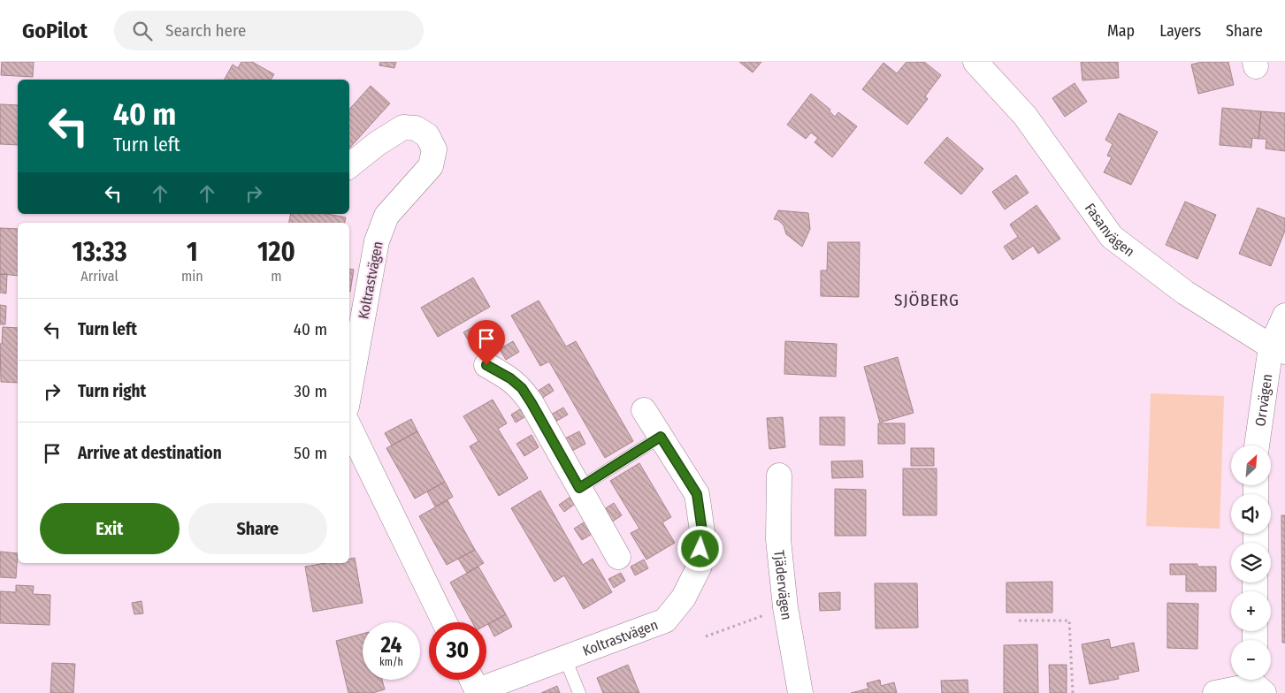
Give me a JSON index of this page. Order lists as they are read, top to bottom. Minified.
{"streets":{"street":["Fasanvägen","Koltrastvägen","Orrvägen","Tjädervägen"]},"crossings":[["Fasanvägen","Orrvägen"]],"districts":["SJÖBERG"],"north":"top right","page":{"header":"GoPilot","search":"Search here","nav":["Map","Layers","Share"],"turn":["40 m","Turn left"],"eta":["13:33","Arrival","1","min","120","m"],"list":[{"name":"Turn left","value":"40 m"},{"name":"Turn right","value":"30 m"},{"name":"Arrive at destination","value":"50 m"}],"map_buttons":["+","−"],"buttons":["Exit","Share"],"speed":"24 km/h","limit":"30"}}
